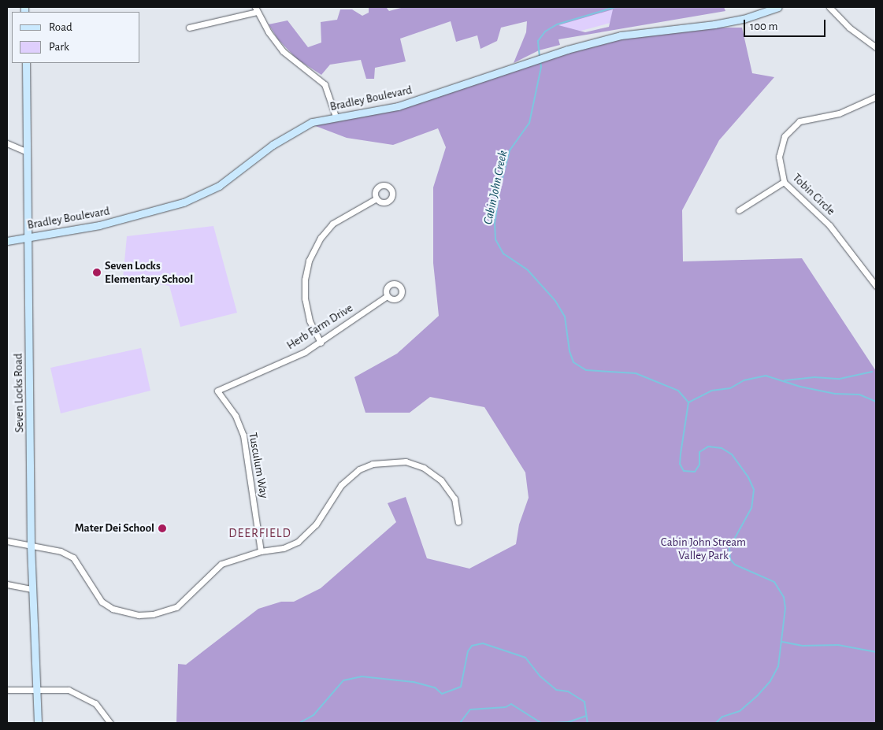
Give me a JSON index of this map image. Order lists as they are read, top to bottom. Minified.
{"streets":{"main road":["Bradley Boulevard","Seven Locks Road"],"street":["Tobin Circle","Herb Farm Drive","Tusculum Way"]},"crossings":[["Bradley Boulevard","Seven Locks Road"],["Herb Farm Drive","Tusculum Way"]],"districts":["DEERFIELD"],"water":["Cabin John Creek"],"parks":["Cabin John Stream Valley Park"],"places":["Seven Locks Elementary School","Mater Dei School"],"legend":["Road","Park"],"scale_bar":"100 m"}
